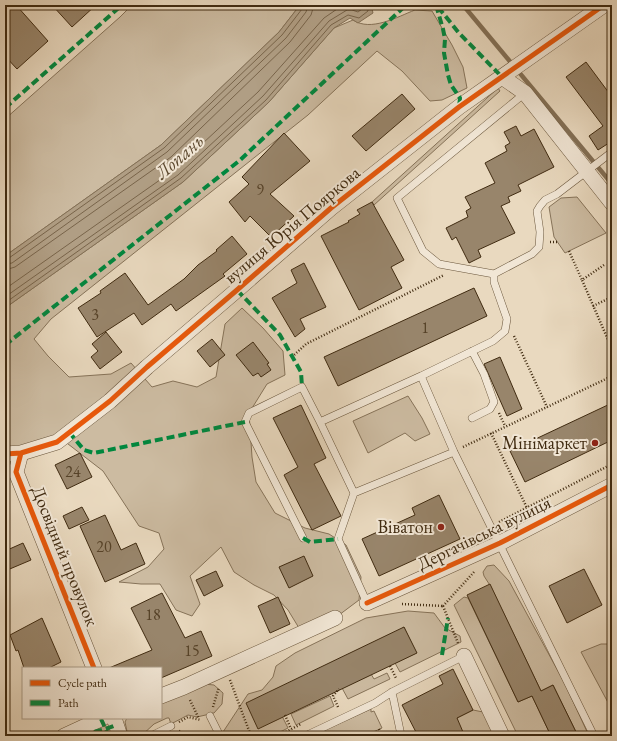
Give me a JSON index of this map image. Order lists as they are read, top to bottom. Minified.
{"streets":{"street":["вулиця Юрія Пояркова","Дергачівська вулиця","Досвідний провулок"]},"crossings":[["вулиця Юрія Пояркова","Досвідний провулок"]],"water":["Лопань"],"places":["Мінімаркет","Віватон"],"house_numbers":["9","3","1","24","20","18","15"],"legend":["Cycle path","Path"]}
